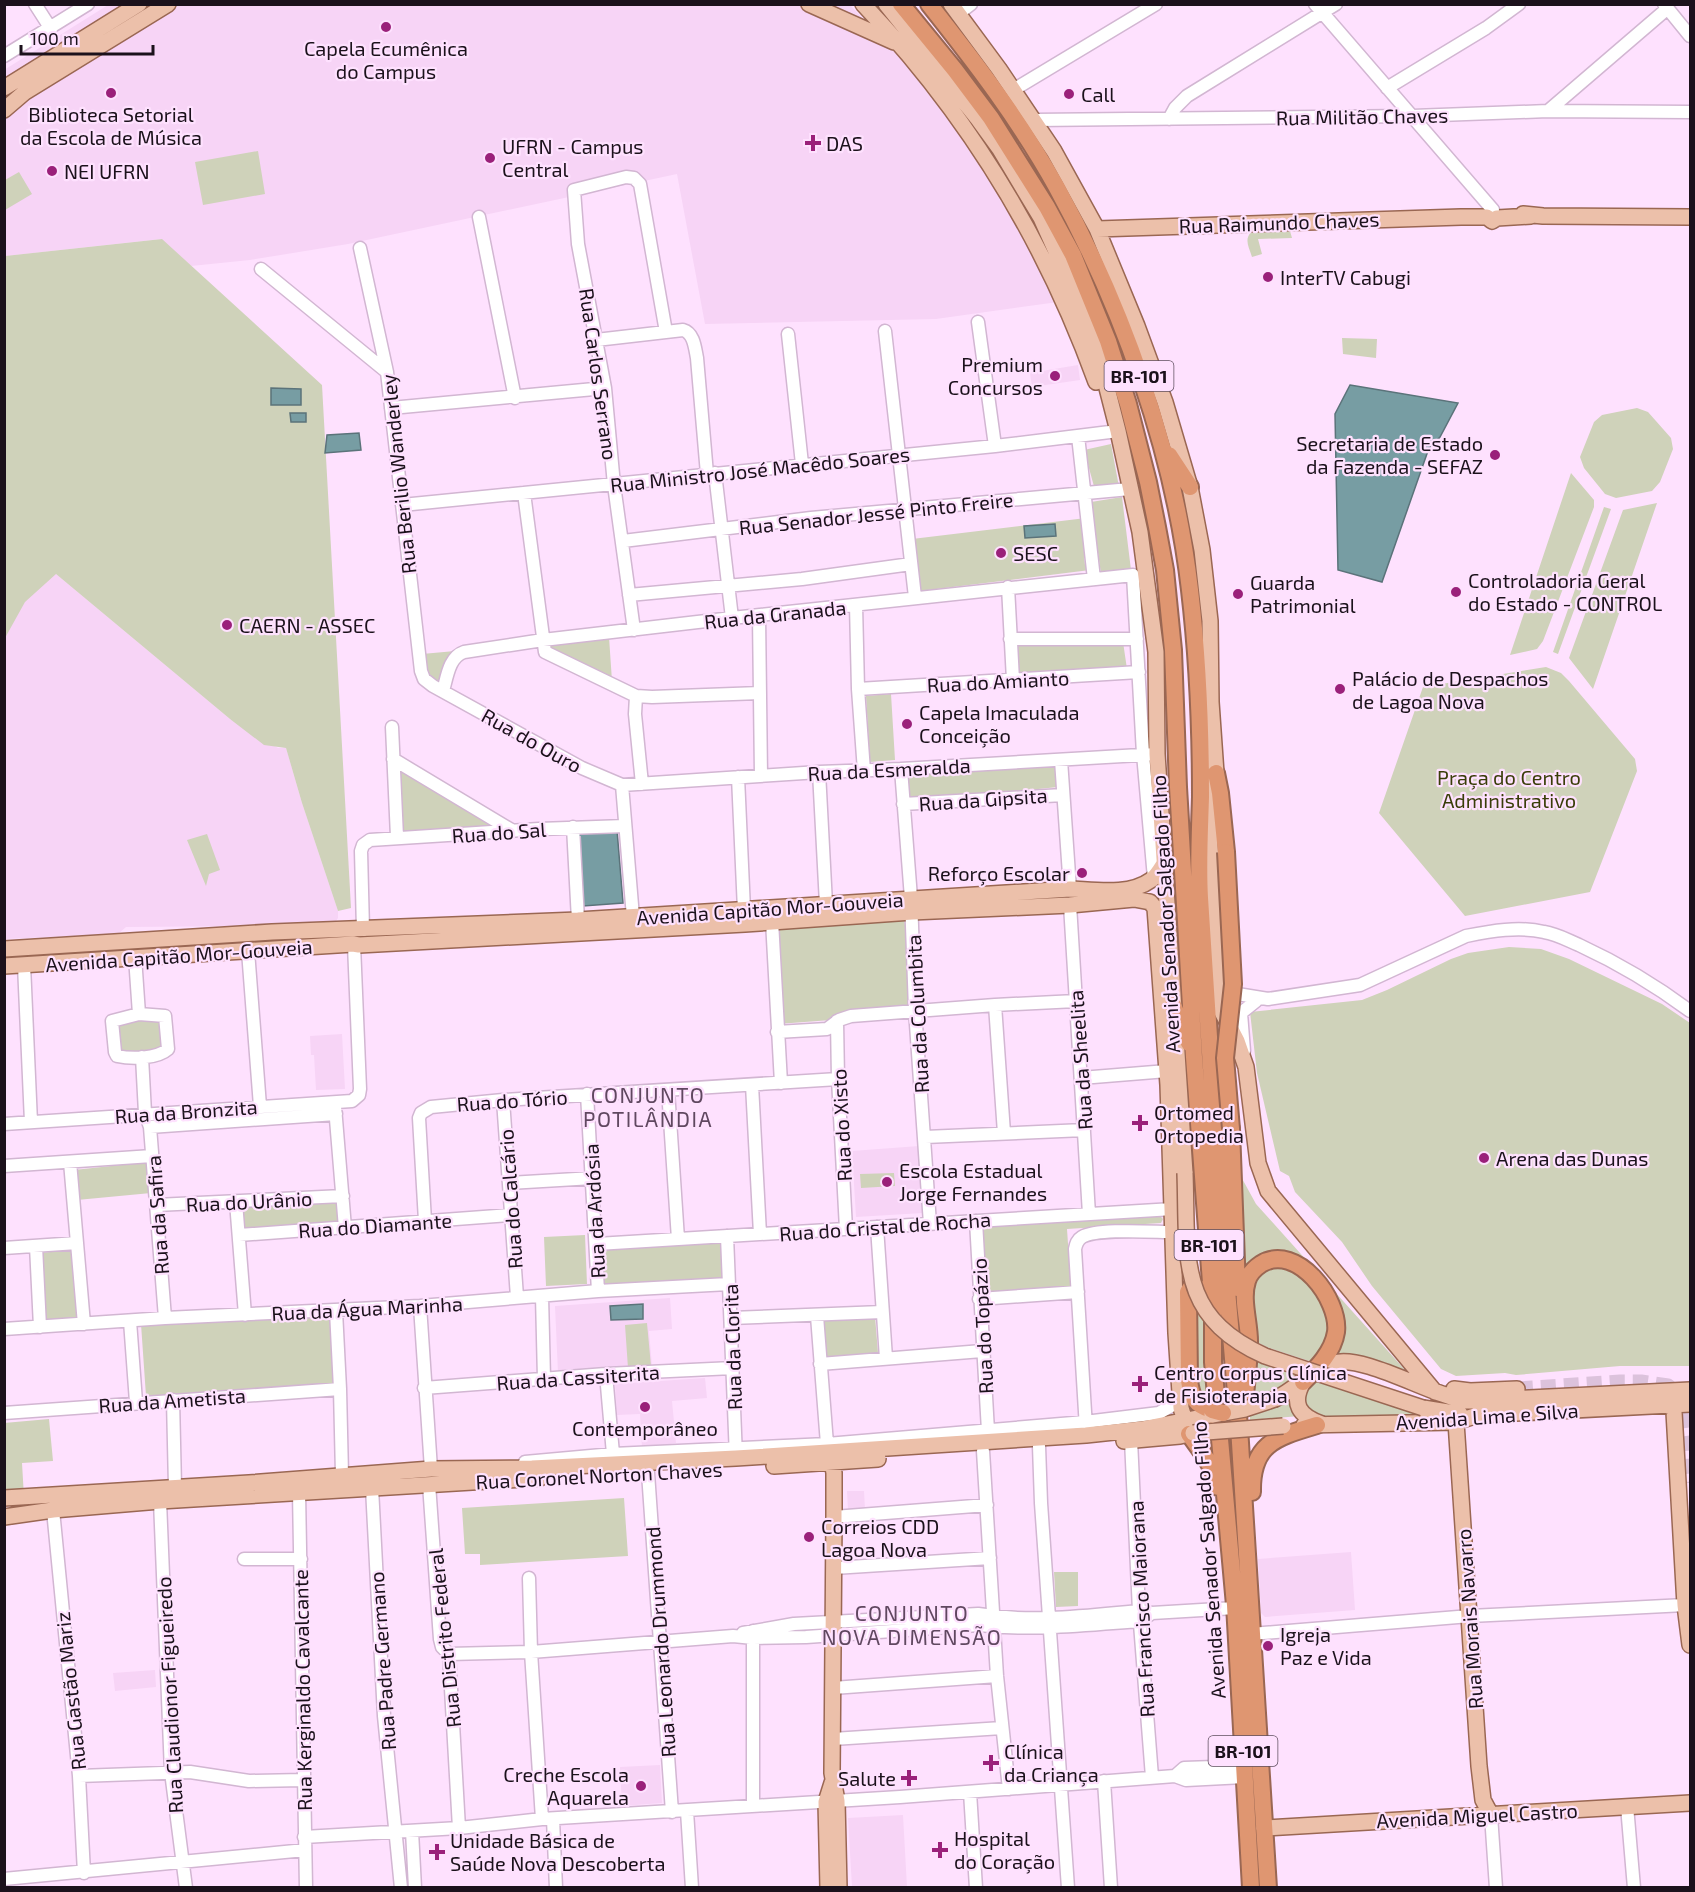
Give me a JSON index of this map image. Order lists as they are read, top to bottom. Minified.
{"streets":{"highway":["BR-101","Avenida Senador Salgado Filho"],"main road":["Rua Raimundo Chaves","Avenida Capitão Mor-Gouveia","Avenida Lima e Silva","Rua Coronel Norton Chaves","Rua Morais Navarro","Avenida Miguel Castro"],"street":["Rua Militão Chaves","Rua Carlos Serrano","Rua Ministro José Macêdo Soares","Rua Berilio Wanderley","Rua Senador Jessé Pinto Freire","Rua da Granada","Rua do Amianto","Rua do Ouro","Rua da Esmeralda","Rua da Gipsita","Rua do Sal","Rua da Columbita","Rua da Sheelita","Rua do Tório","Rua da Bronzita","Rua do Xisto","Rua do Calcário","Rua do Urânio","Rua da Ardósia","Rua da Safira","Rua do Diamante","Rua do Cristal de Rocha","Rua da Água Marinha","Rua do Topázio","Rua da Clorita","Rua da Cassiterita","Rua da Ametista","Rua Francisco Maiorana","Rua Distrito Federal","Rua Leonardo Drummond","Rua Padre Germano","Rua Kerginaldo Cavalcante","Rua Gastão Mariz","Rua Claudionor Figueiredo"]},"crossings":[["Rua Carlos Serrano","Rua Ministro José Macêdo Soares"],["Rua Carlos Serrano","Rua Senador Jessé Pinto Freire"],["Rua Carlos Serrano","Rua da Granada"],["Rua Ministro José Macêdo Soares","Rua Berilio Wanderley"],["Rua Ministro José Macêdo Soares","Avenida Senador Salgado Filho"],["Rua Berilio Wanderley","Rua da Granada"],["Rua Berilio Wanderley","Rua do Ouro"],["Rua Senador Jessé Pinto Freire","Avenida Senador Salgado Filho"],["Rua da Granada","Rua do Ouro"],["Rua da Granada","Avenida Senador Salgado Filho"],["Rua do Amianto","Avenida Senador Salgado Filho"],["Rua do Ouro","Rua da Esmeralda"],["Rua da Esmeralda","Avenida Senador Salgado Filho"],["Rua da Esmeralda","Rua da Columbita"],["Rua da Gipsita","Rua da Columbita"],["Rua do Sal","Avenida Capitão Mor-Gouveia"],["Rua do Sal","Rua da Bronzita"],["Avenida Capitão Mor-Gouveia","Avenida Senador Salgado Filho"],["Avenida Capitão Mor-Gouveia","Rua da Columbita"],["Avenida Capitão Mor-Gouveia","Rua da Bronzita"],["Avenida Senador Salgado Filho","Rua da Sheelita"],["Avenida Senador Salgado Filho","Rua do Cristal de Rocha"],["Avenida Senador Salgado Filho","Avenida Lima e Silva"],["Avenida Senador Salgado Filho","Rua Coronel Norton Chaves"],["Avenida Senador Salgado Filho","Avenida Miguel Castro"],["Rua da Columbita","Rua do Cristal de Rocha"],["Rua da Sheelita","Rua do Cristal de Rocha"],["Rua do Tório","Rua do Xisto"],["Rua do Tório","Rua do Calcário"],["Rua do Tório","Rua da Ardósia"],["Rua do Tório","Rua do Diamante"],["Rua da Bronzita","Rua da Safira"],["Rua do Xisto","Rua do Cristal de Rocha"],["Rua do Calcário","Rua do Diamante"],["Rua do Calcário","Rua da Água Marinha"],["Rua do Urânio","Rua da Safira"],["Rua da Ardósia","Rua do Cristal de Rocha"],["Rua da Ardósia","Rua da Água Marinha"],["Rua da Safira","Rua da Água Marinha"],["Rua do Cristal de Rocha","Rua do Topázio"],["Rua do Cristal de Rocha","Rua da Clorita"],["Rua da Água Marinha","Rua da Clorita"],["Rua da Água Marinha","Rua Distrito Federal"],["Rua do Topázio","Rua Coronel Norton Chaves"],["Rua da Clorita","Rua da Cassiterita"],["Rua da Clorita","Rua Coronel Norton Chaves"],["Rua da Cassiterita","Rua Distrito Federal"],["Avenida Lima e Silva","Rua Coronel Norton Chaves"],["Avenida Lima e Silva","Rua Morais Navarro"],["Rua Coronel Norton Chaves","Rua Francisco Maiorana"],["Rua Coronel Norton Chaves","Rua Distrito Federal"],["Rua Coronel Norton Chaves","Rua Leonardo Drummond"],["Rua Coronel Norton Chaves","Rua Padre Germano"],["Rua Coronel Norton Chaves","Rua Kerginaldo Cavalcante"],["Rua Coronel Norton Chaves","Rua Gastão Mariz"],["Rua Coronel Norton Chaves","Rua Claudionor Figueiredo"],["Rua Morais Navarro","Avenida Miguel Castro"]],"districts":["CONJUNTO POTILÂNDIA","CONJUNTO NOVA DIMENSÃO"],"parks":["Praça do Centro Administrativo"],"places":{"other":["Capela Ecumênica do Campus","Biblioteca Setorial da Escola de Música","Call","UFRN - Campus Central","NEI UFRN","InterTV Cabugi","Premium Concursos","Secretaria de Estado da Fazenda - SEFAZ","SESC","Controladoria Geral do Estado - CONTROL","Guarda Patrimonial","CAERN - ASSEC","Palácio de Despachos de Lagoa Nova","Capela Imaculada Conceição","Reforço Escolar","Arena das Dunas","Escola Estadual Jorge Fernandes","Contemporâneo","Correios CDD Lagoa Nova","Igreja Paz e Vida","Creche Escola Aquarela"],"health":["DAS","Ortomed Ortopedia","Centro Corpus Clínica de Fisioterapia","Clínica da Criança","Salute","Hospital do Coração","Unidade Básica de Saúde Nova Descoberta"]},"scale_bar":"100 m"}
